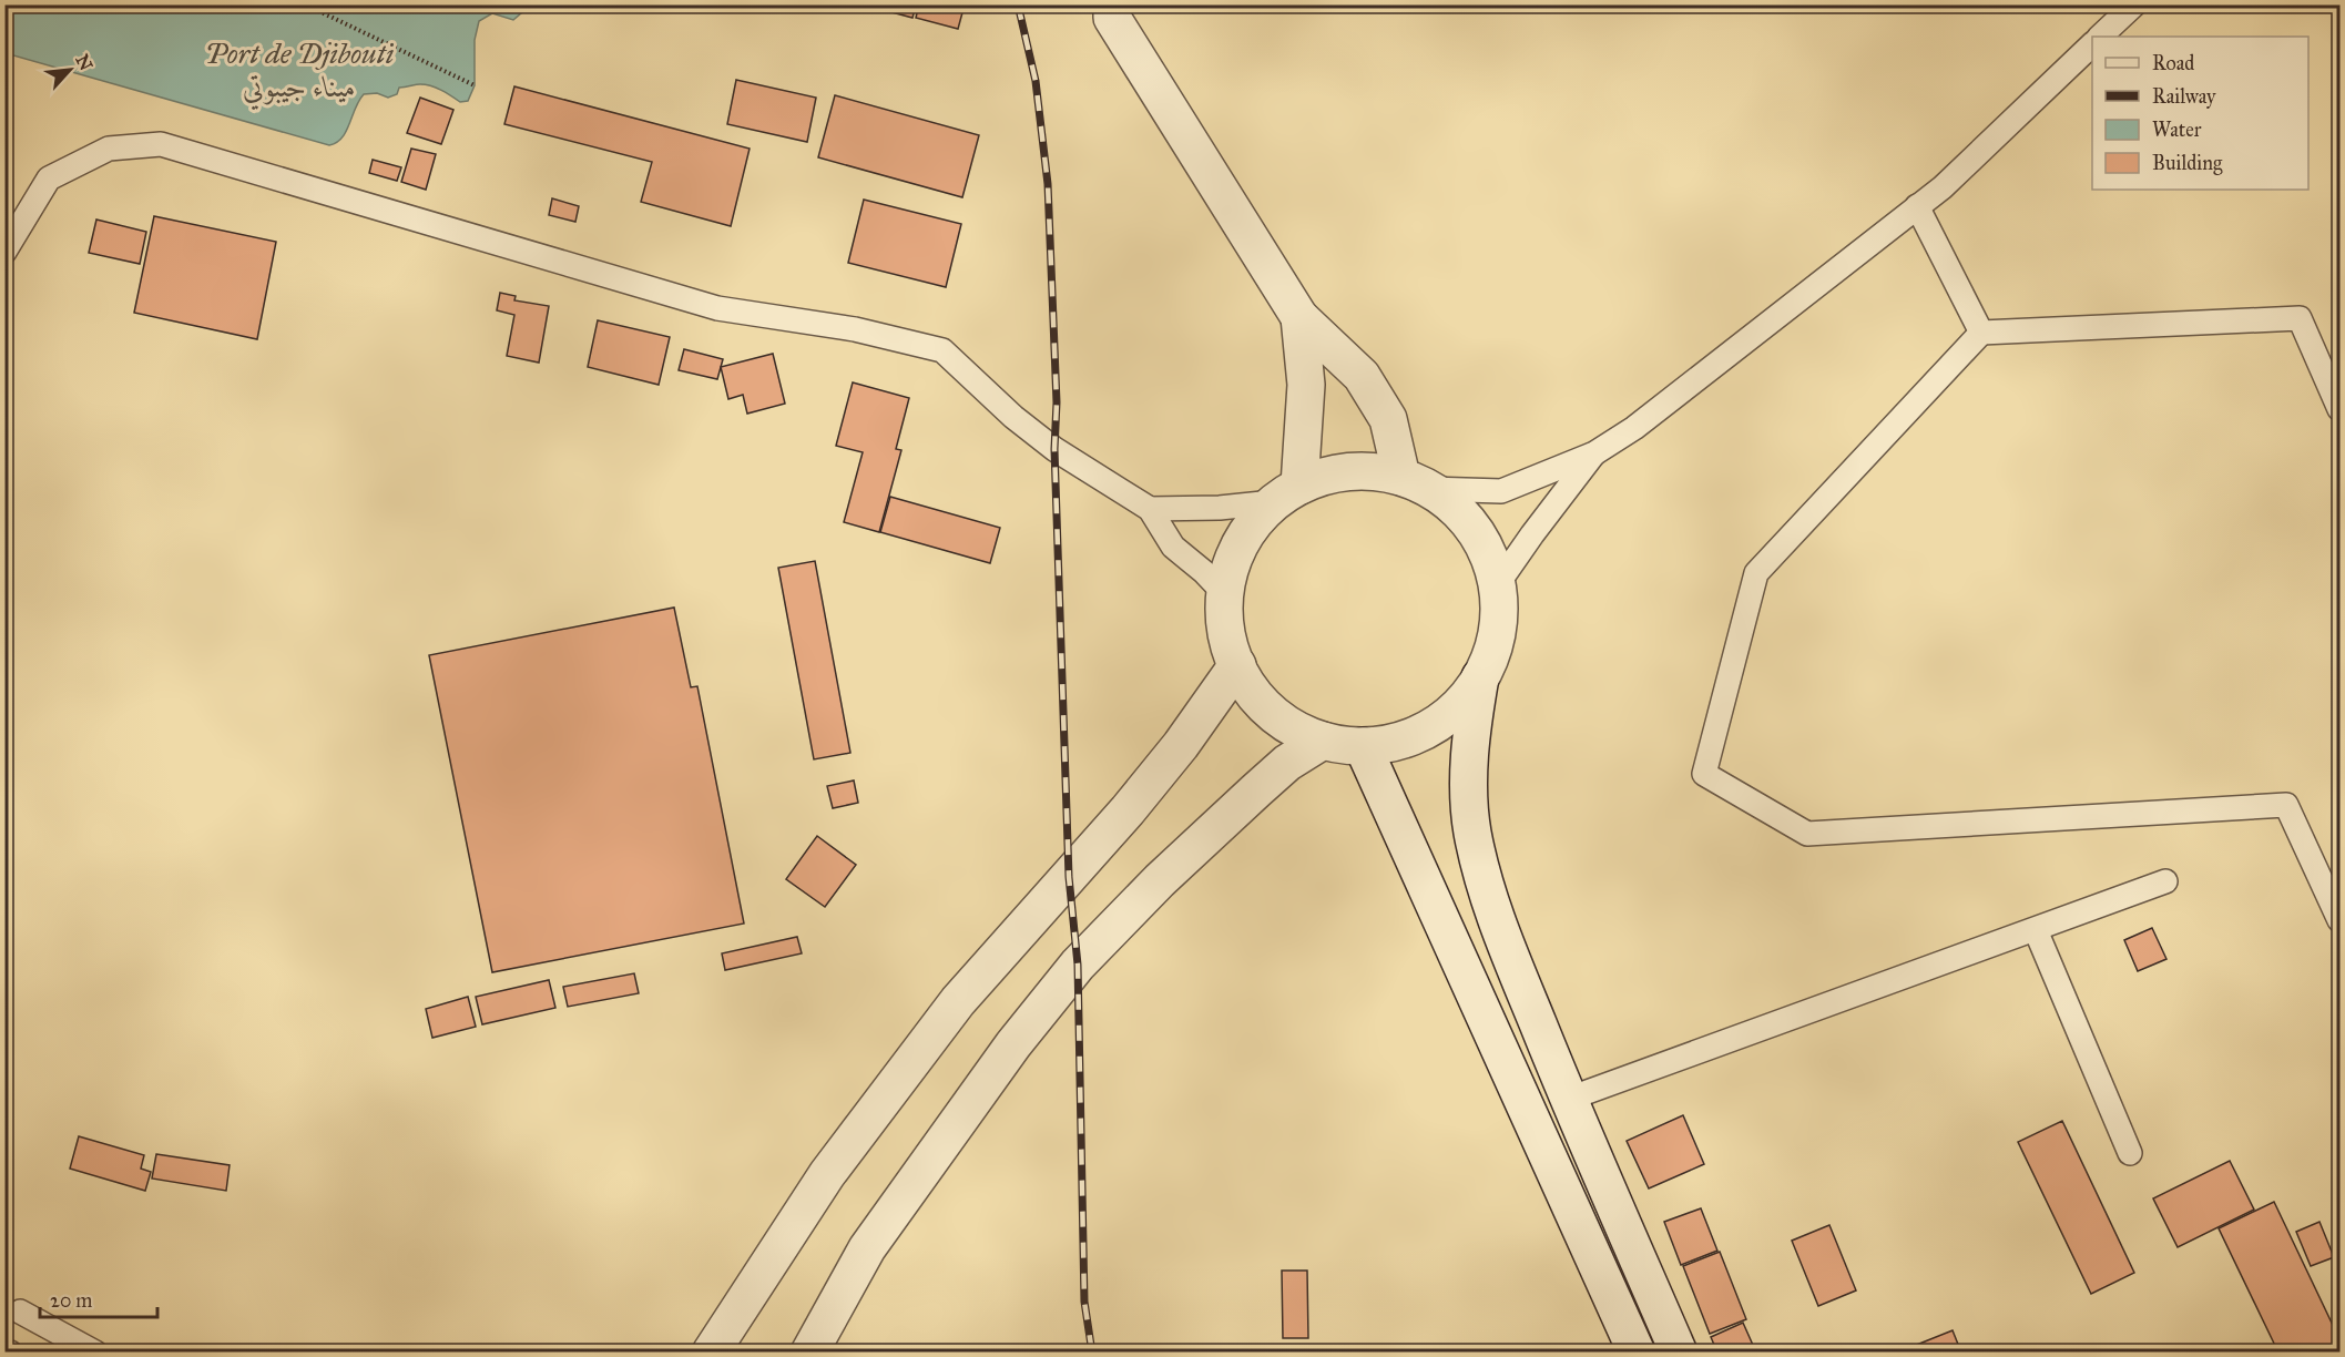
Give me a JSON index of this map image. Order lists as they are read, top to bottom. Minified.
{"water":["Port de Djibouti ميناء جيبوتي"],"legend":["Road","Railway","Water","Building"],"scale_bar":"20 m","north":"top right"}
